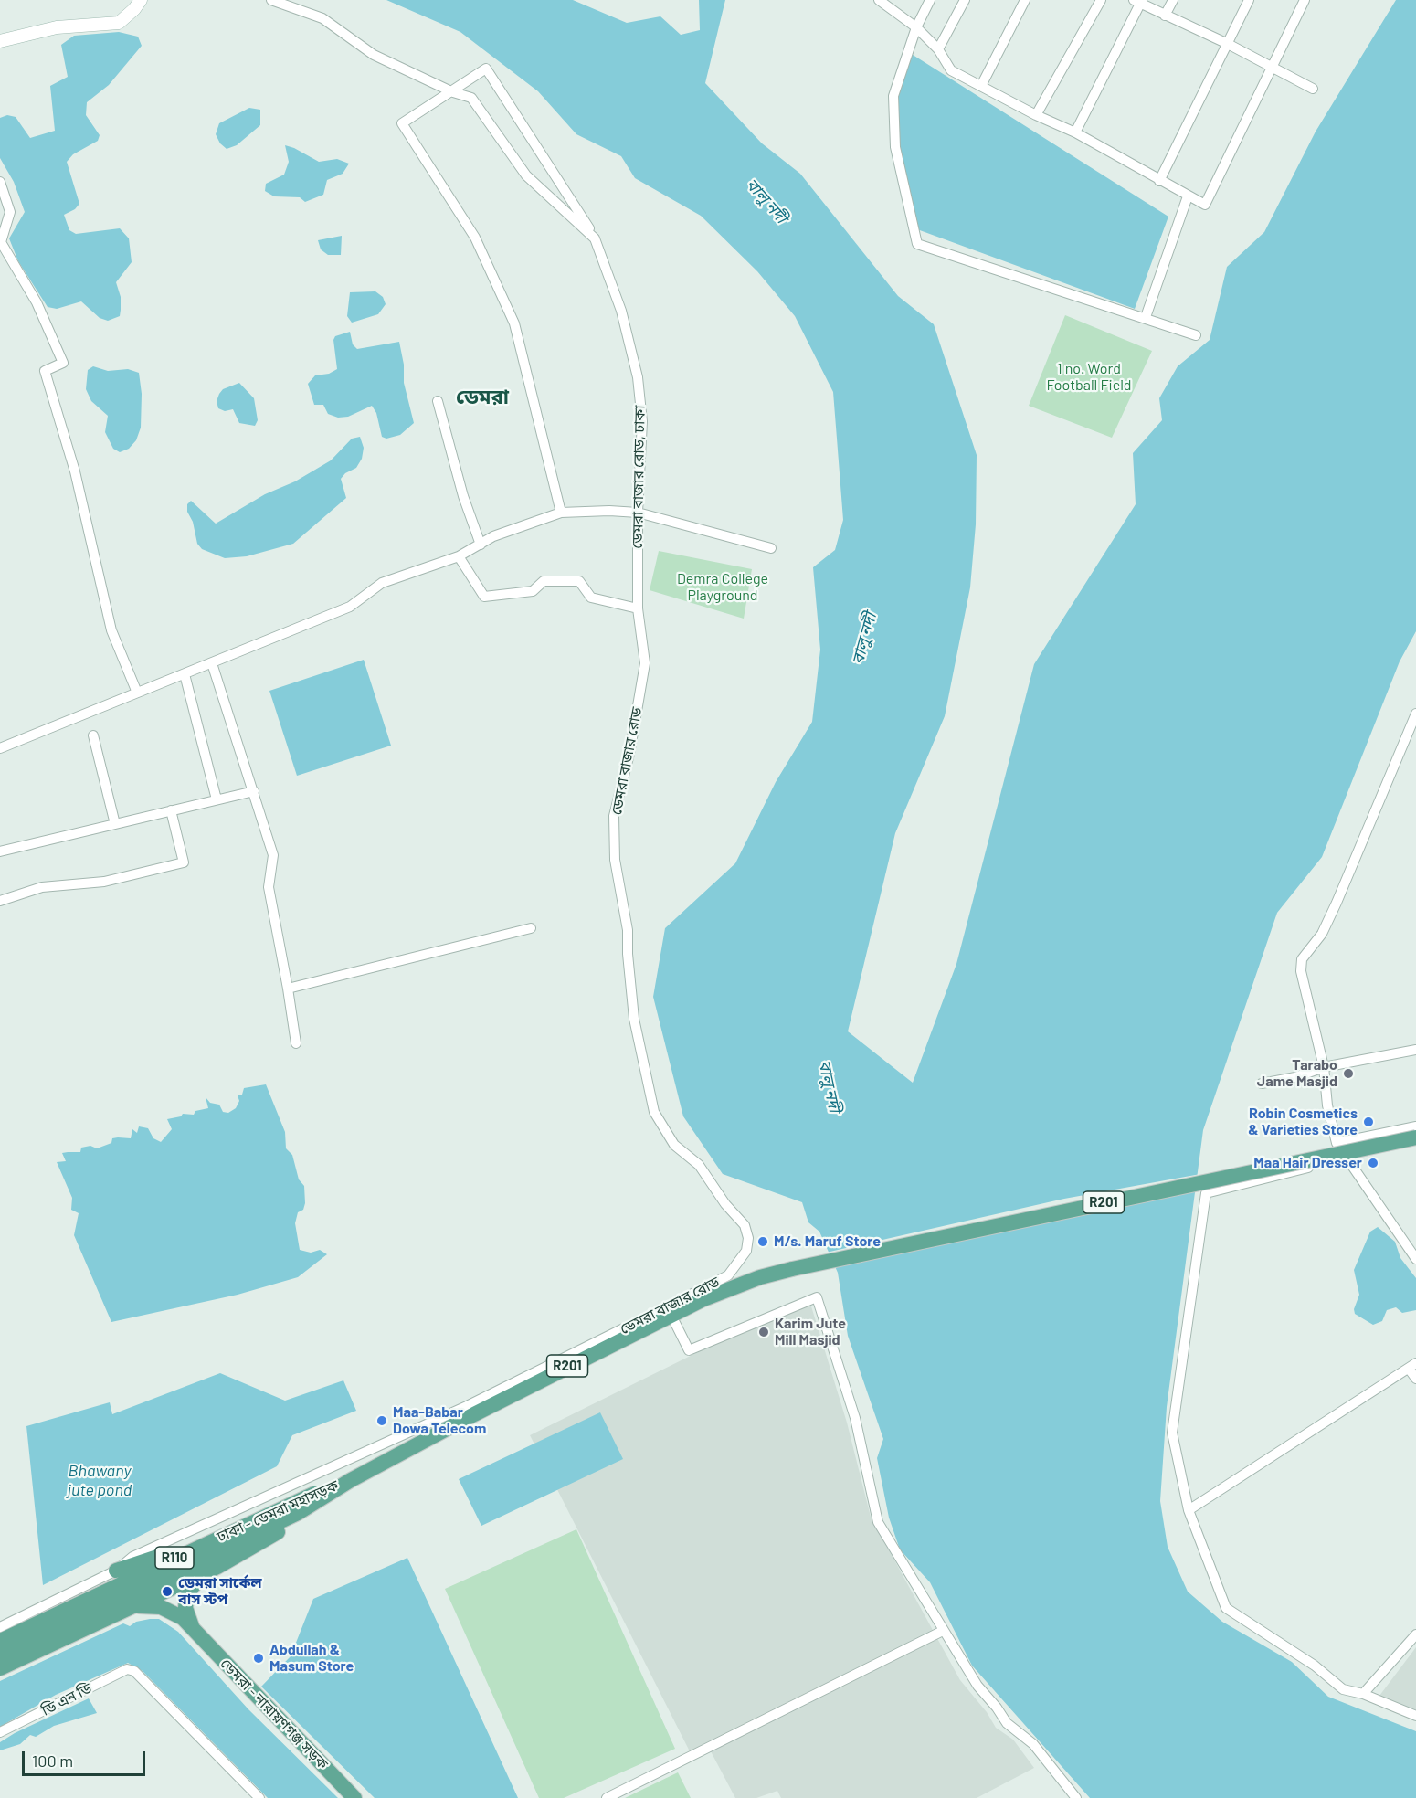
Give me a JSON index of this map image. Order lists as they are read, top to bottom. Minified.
{"streets":{"main road":["R201","ঢাকা - ডেমরা মহাসড়ক","R110","ডেমরা - নারায়ণগঞ্জ সড়ক"],"street":["ডেমরা বাজার রোড, ঢাকা","ডেমরা বাজার রোড","ডি এন ডি"]},"crossings":[["ডেমরা বাজার রোড, ঢাকা","ডেমরা বাজার রোড"],["R201","ঢাকা - ডেমরা মহাসড়ক"]],"districts":["ডেমরা"],"water":["বালু নদী","Bhawany jute pond"],"parks":["1 no. Word Football Field","Demra College Playground"],"places":["Tarabo Jame Masjid","Robin Cosmetics & Varieties Store","Maa Hair Dresser","M/s. Maruf Store","Karim Jute Mill Masjid","Maa-Babar Dowa Telecom","ডেমরা সার্কেল বাস স্টপ","Abdullah & Masum Store"],"scale_bar":"100 m"}
